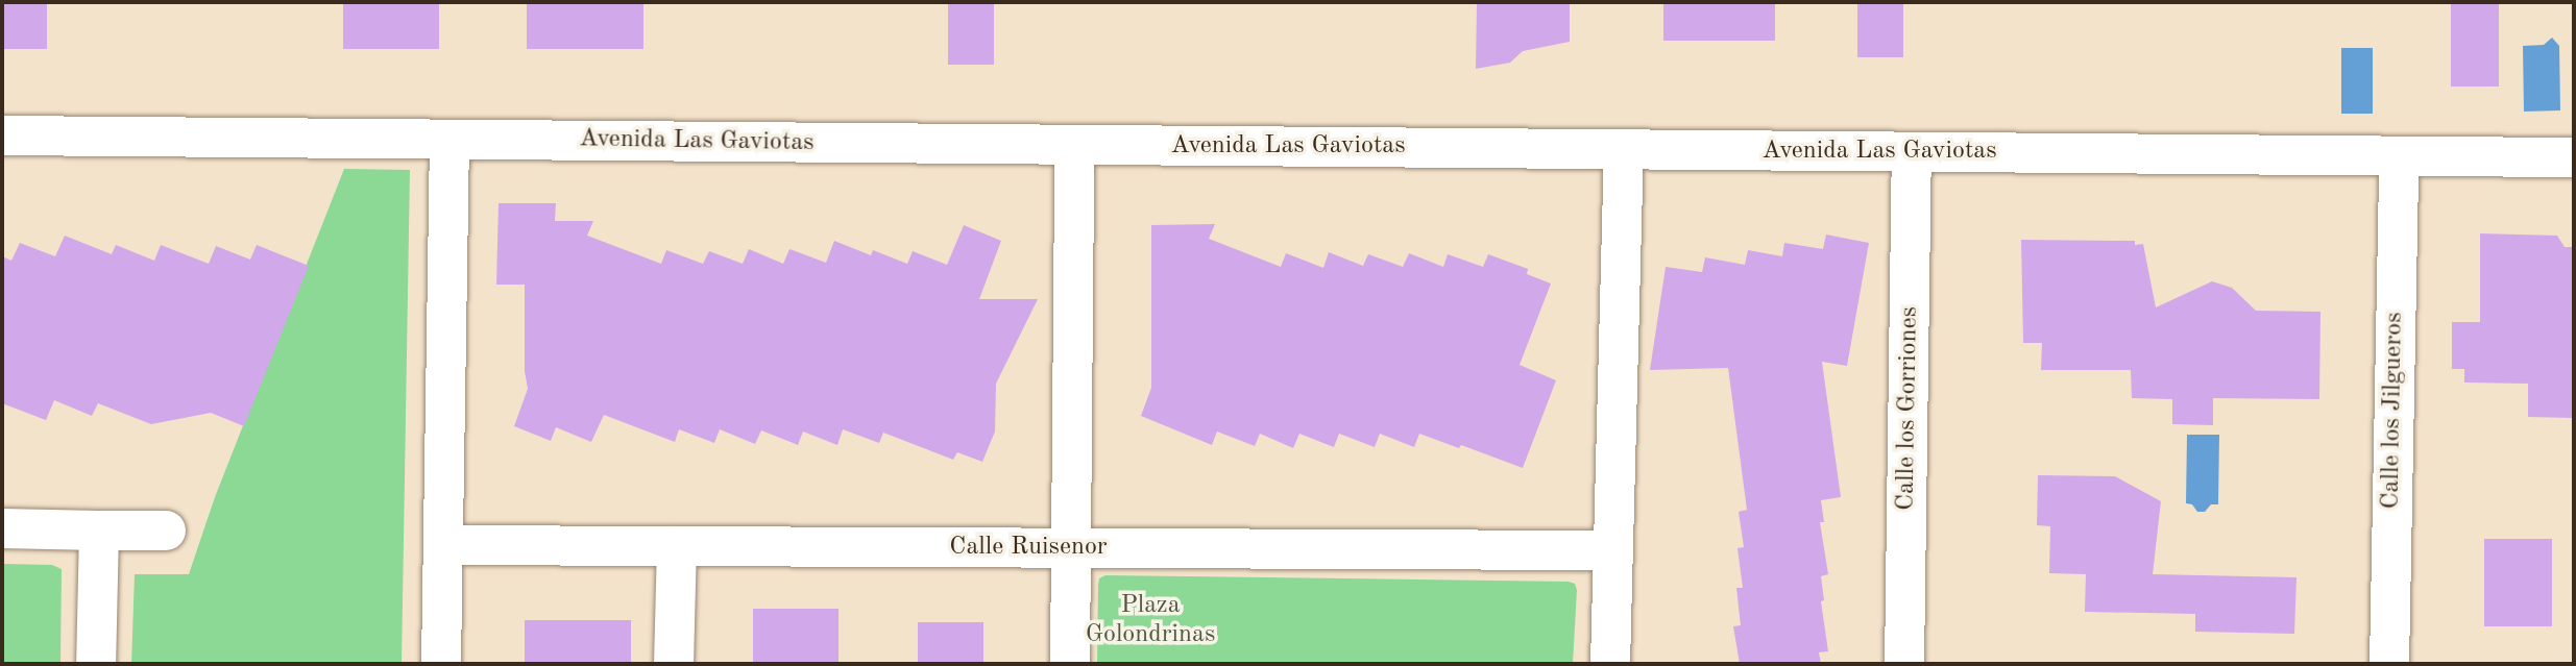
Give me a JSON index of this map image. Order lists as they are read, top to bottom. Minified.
{"streets":{"street":["Avenida Las Gaviotas","Calle los Gorriones","Calle los Jilgueros","Calle Ruisenor"]},"crossings":[["Avenida Las Gaviotas","Calle los Gorriones"],["Avenida Las Gaviotas","Calle los Jilgueros"]],"parks":["Plaza Golondrinas"]}
